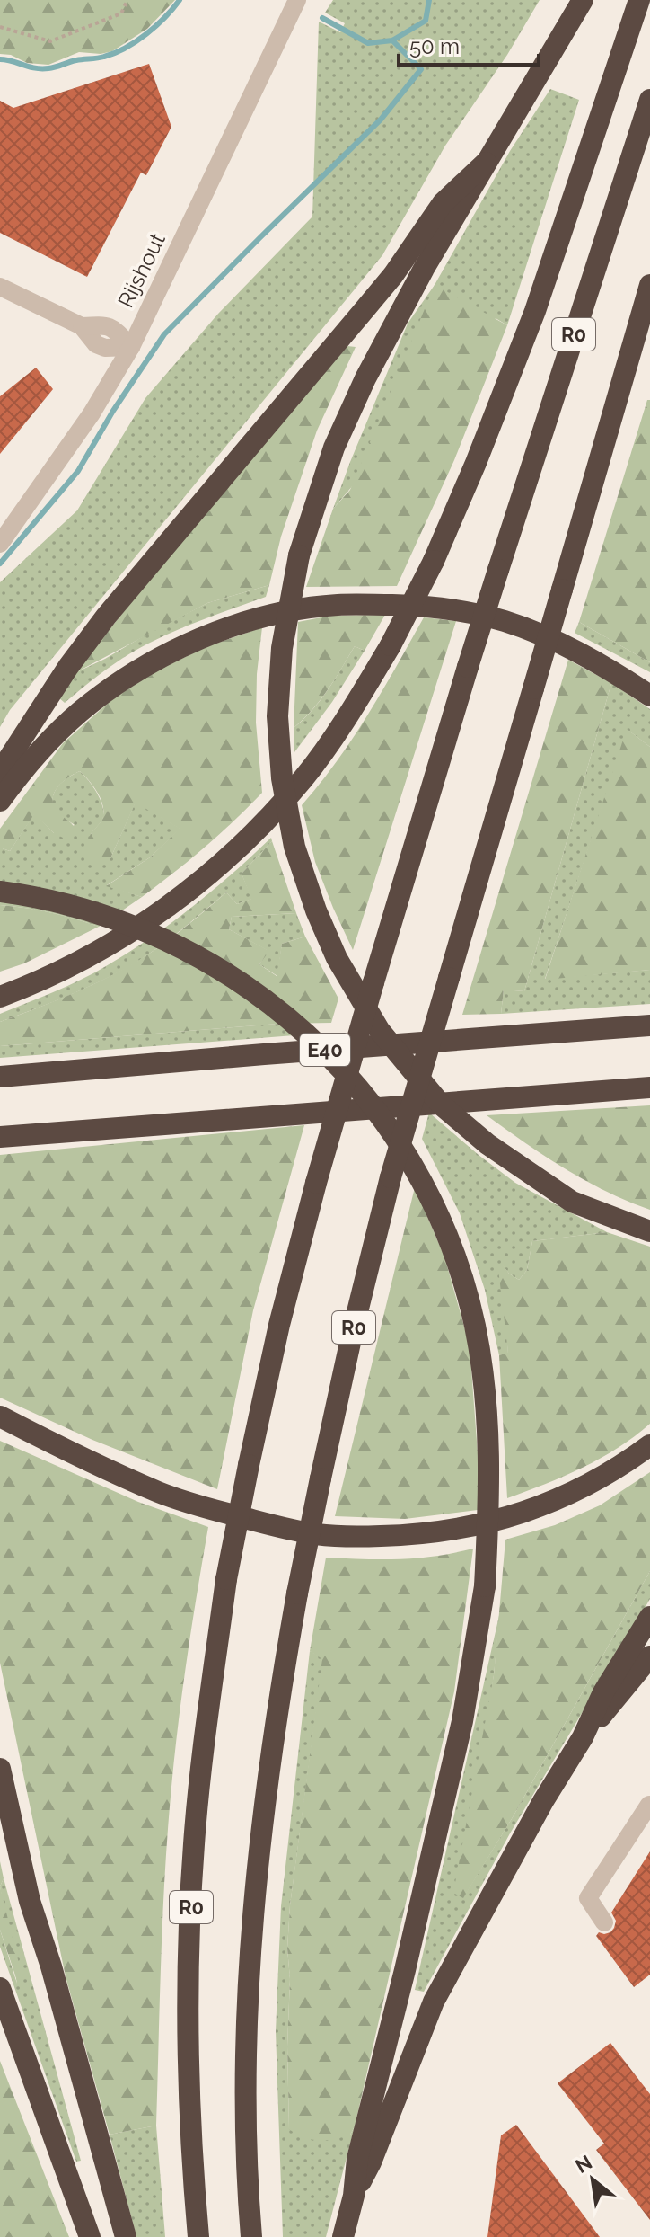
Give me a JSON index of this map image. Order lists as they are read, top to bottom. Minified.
{"streets":{"highway":["R0","E40"],"street":["Rijshout"]},"scale_bar":"50 m","north":"top left"}
